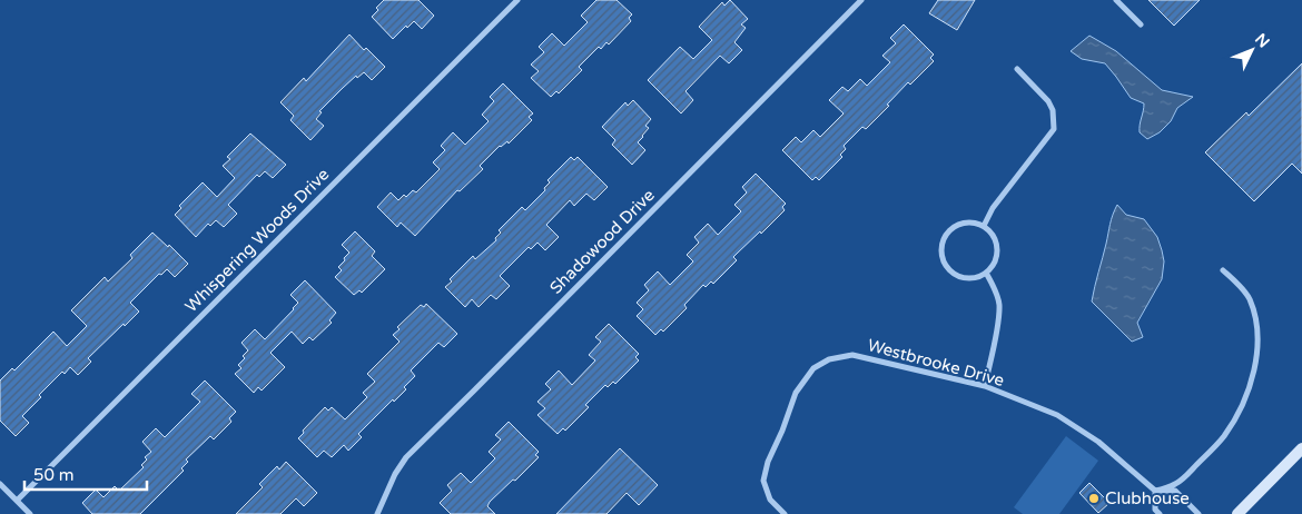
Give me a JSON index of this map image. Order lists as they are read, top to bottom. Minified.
{"streets":{"street":["Whispering Woods Drive","Shadowood Drive","Westbrooke Drive"]},"places":["Clubhouse"],"scale_bar":"50 m","north":"top right"}
